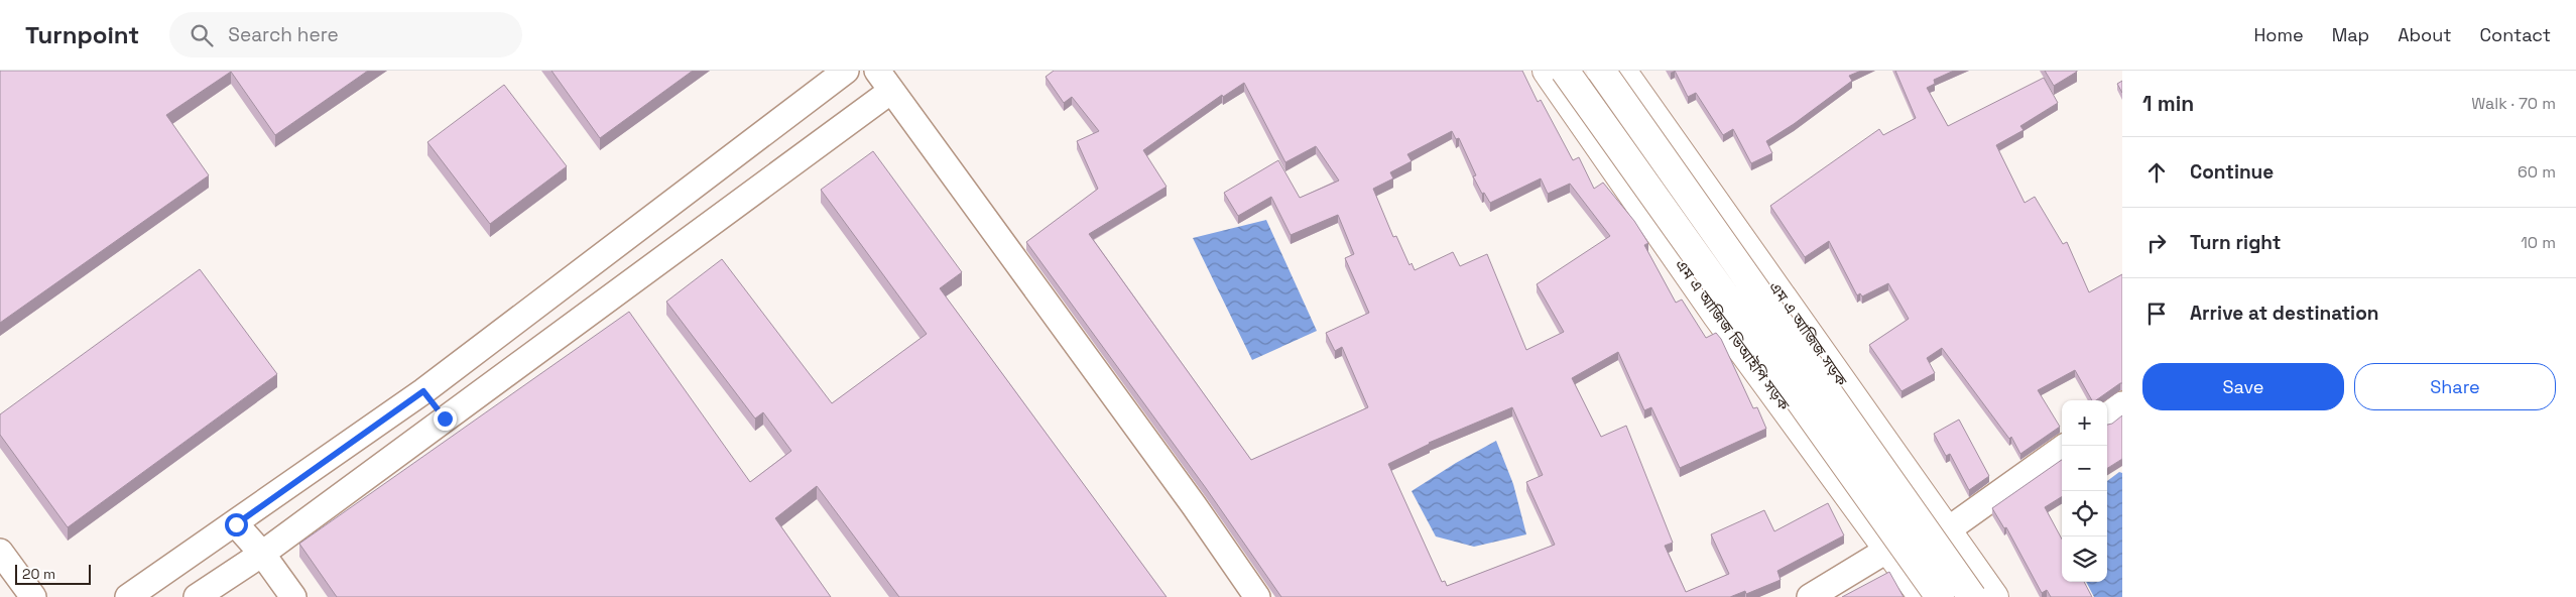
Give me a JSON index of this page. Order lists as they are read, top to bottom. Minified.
{"streets":{"main road":["এম এ আজিজ সড়ক","এম এ আজিজ ভিআইপি সড়ক"]},"scale_bar":"20 m","page":{"header":"Turnpoint","search":"Search here","nav":["Home","Map","About","Contact"],"heading":["1 min","Walk · 70 m"],"list":[["Continue","60 m"],["Turn right","10 m"],"Arrive at destination"],"buttons":["Save","Share"],"map_buttons":["+","−"],"scale":"20 m"}}
